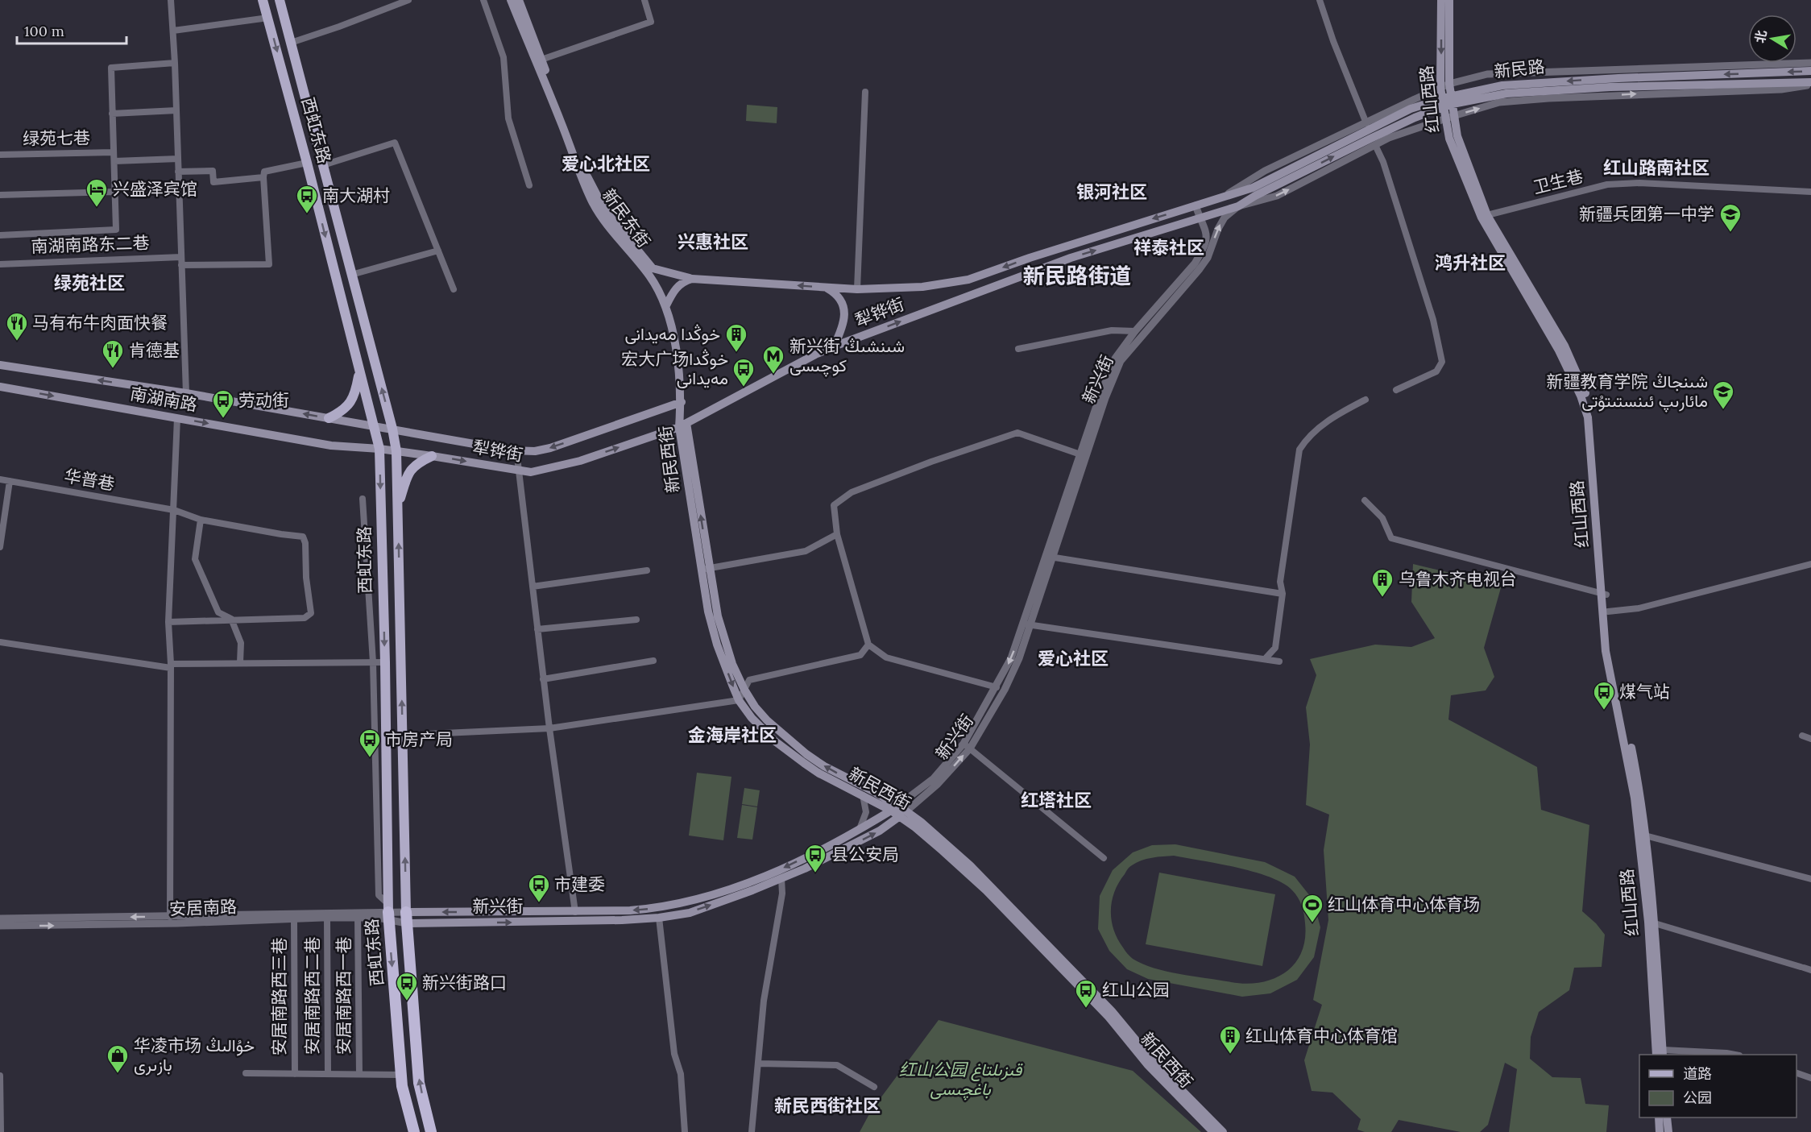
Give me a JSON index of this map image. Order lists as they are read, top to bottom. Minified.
{"streets":{"highway":["西虹东路"],"main road":["新民路","红山西路","新民东街","犁铧街","新兴街","南湖南路","新民西街"],"street":["绿苑七巷","卫生巷","南湖南路东二巷","华普巷","安居南路","安居南路西二巷","安居南路西一巷","安居南路西三巷"]},"crossings":[["新民路","犁铧街"],["红山西路","卫生巷"],["西虹东路","犁铧街"],["西虹东路","新兴街"],["西虹东路","南湖南路"],["西虹东路","安居南路"],["绿苑七巷","南湖南路东二巷"],["新民东街","犁铧街"],["新民东街","新民西街"],["犁铧街","新兴街"],["犁铧街","南湖南路"],["犁铧街","新民西街"],["新兴街","新民西街"],["新兴街","安居南路"],["安居南路","安居南路西二巷"],["安居南路","安居南路西一巷"],["安居南路","安居南路西三巷"]],"districts":["爱心北社区","红山路南社区","银河社区","兴惠社区","祥泰社区","鸿升社区","新民路街道","绿苑社区","爱心社区","金海岸社区","红塔社区","新民西街社区"],"parks":["红山公园 قىزىلتاغ باغچىسى"],"places":{"hotel":["兴盛泽宾馆"],"bus stop":["南大湖村","宏大广场خوڭدا مەيدانى","劳动街","煤气站","市房产局","县公安局","市建委","新兴街路口","红山公园"],"school or university":["新疆兵团第一中学","新疆教育学院 شىنجاڭ مائارىپ ئىنستىتۇتى"],"restaurant":["马有布牛肉面快餐","肯德基"],"building":["خوڭدا مەيدانى","乌鲁木齐电视台","红山体育中心体育馆"],"metro station":["新兴街 شىنشىڭ كوچىسى"],"sports":["红山体育中心体育场"],"shop":["华凌市场 خۇالىڭ بازىرى"]},"legend":["道路","公园"],"scale_bar":"100 m","north":"left"}
